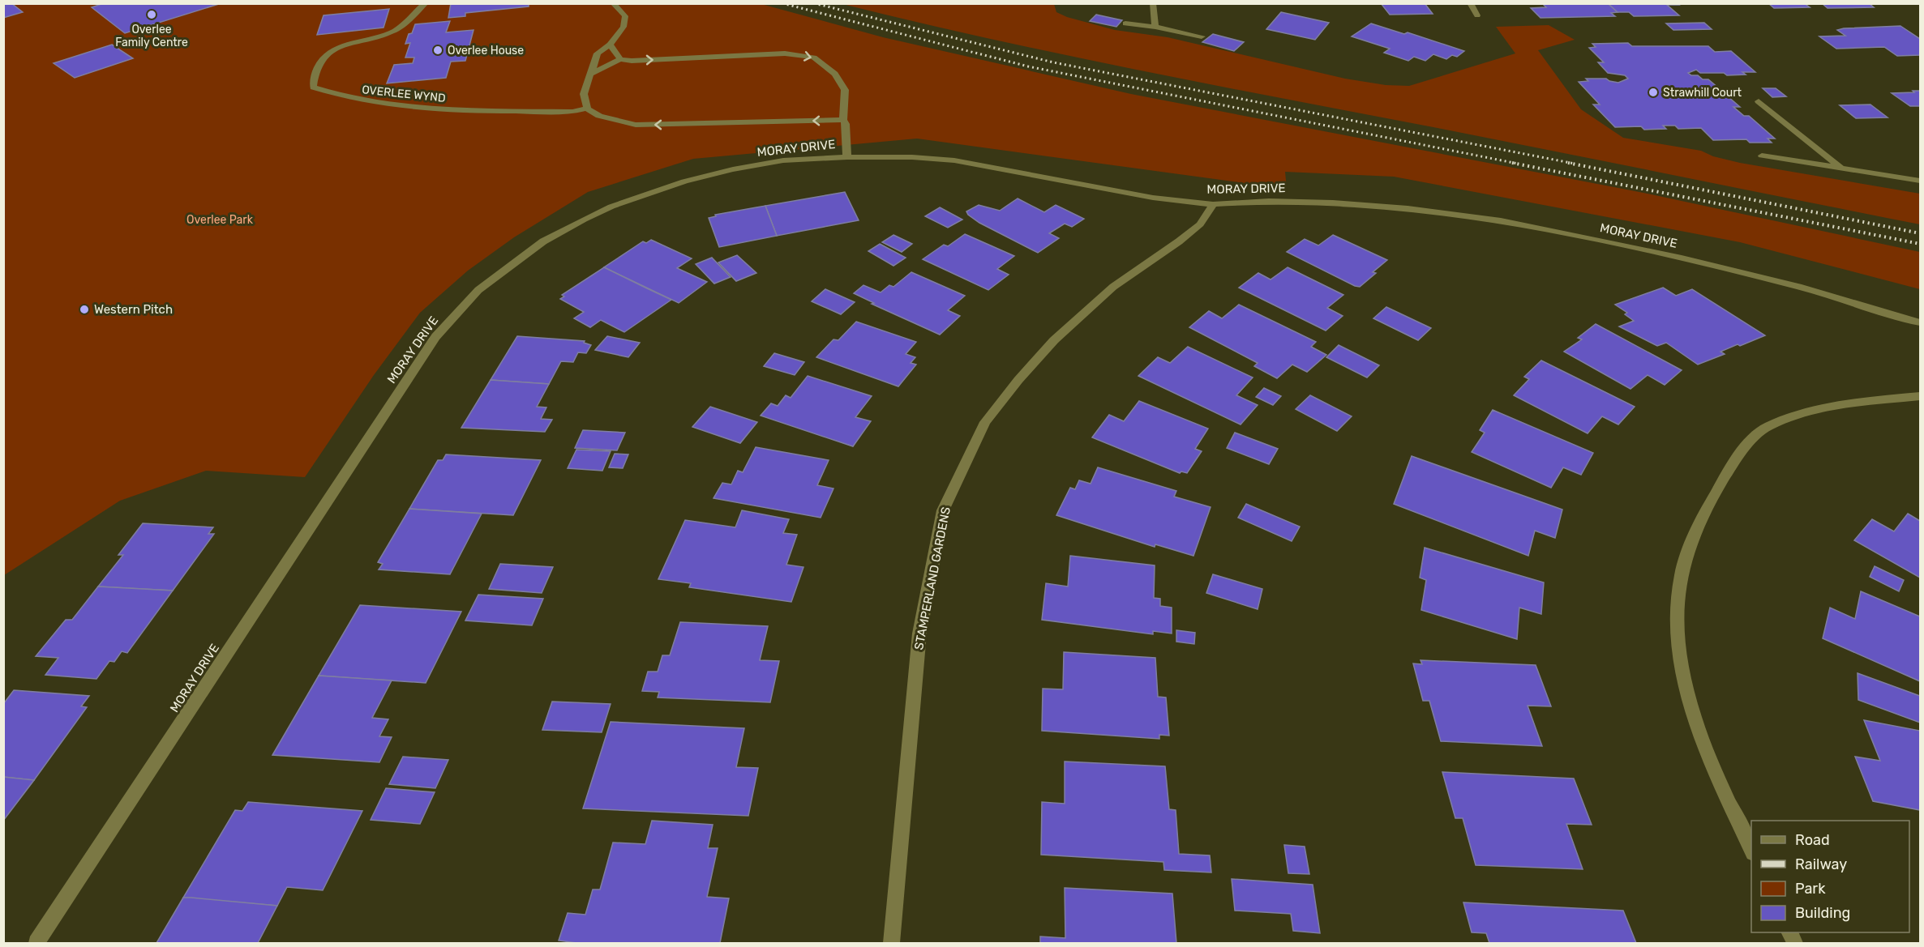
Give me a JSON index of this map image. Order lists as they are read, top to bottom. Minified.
{"streets":{"street":["OVERLEE WYND","MORAY DRIVE","STAMPERLAND GARDENS"]},"crossings":[["MORAY DRIVE","STAMPERLAND GARDENS"]],"parks":["Overlee Park"],"places":["Overlee Family Centre","Overlee House","Strawhill Court","Western Pitch"],"legend":["Road","Railway","Park","Building"]}
